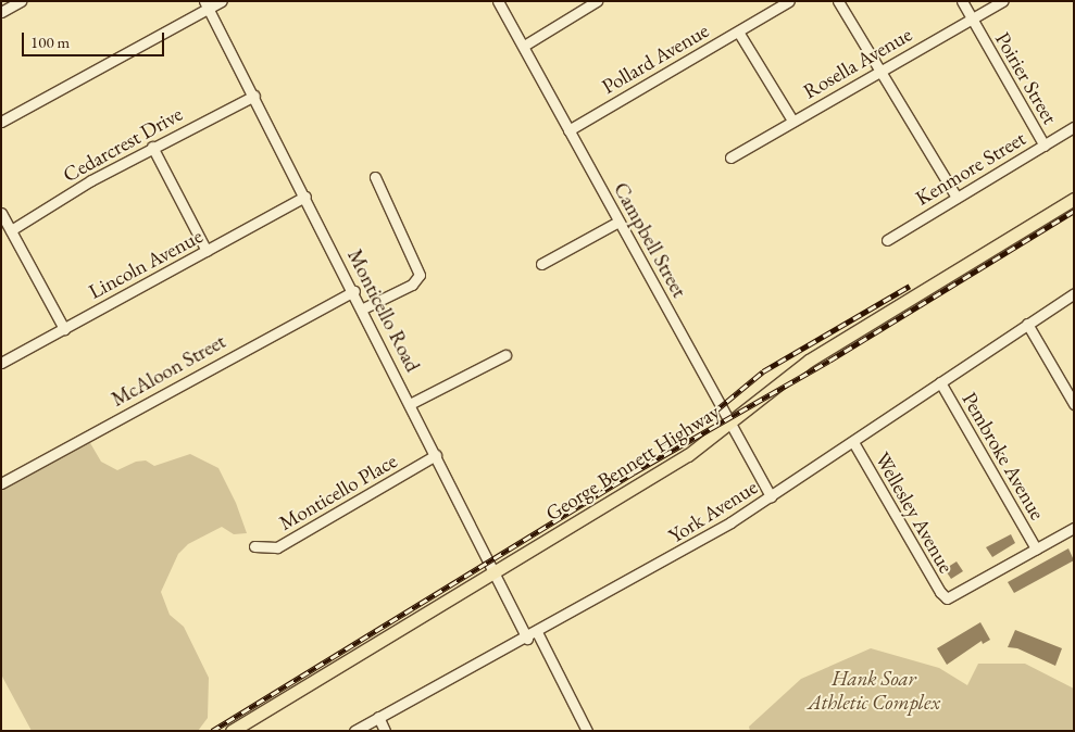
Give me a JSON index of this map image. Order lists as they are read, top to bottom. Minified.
{"streets":{"main road":["George Bennett Highway"],"street":["Pollard Avenue","Rosella Avenue","Poirier Street","Cedarcrest Drive","Kenmore Street","Campbell Street","Lincoln Avenue","Monticello Road","McAloon Street","Pembroke Avenue","Monticello Place","York Avenue","Wellesley Avenue"]},"crossings":[["Pollard Avenue","Campbell Street"],["Rosella Avenue","Poirier Street"],["Poirier Street","Kenmore Street"],["Cedarcrest Drive","Monticello Road"],["Campbell Street","George Bennett Highway"],["Campbell Street","York Avenue"],["Lincoln Avenue","Monticello Road"],["Monticello Road","McAloon Street"],["Monticello Road","George Bennett Highway"],["Monticello Road","Monticello Place"],["Monticello Road","York Avenue"],["Pembroke Avenue","York Avenue"],["Pembroke Avenue","Wellesley Avenue"],["York Avenue","Wellesley Avenue"]],"parks":["Hank Soar Athletic Complex"],"scale_bar":"100 m"}
